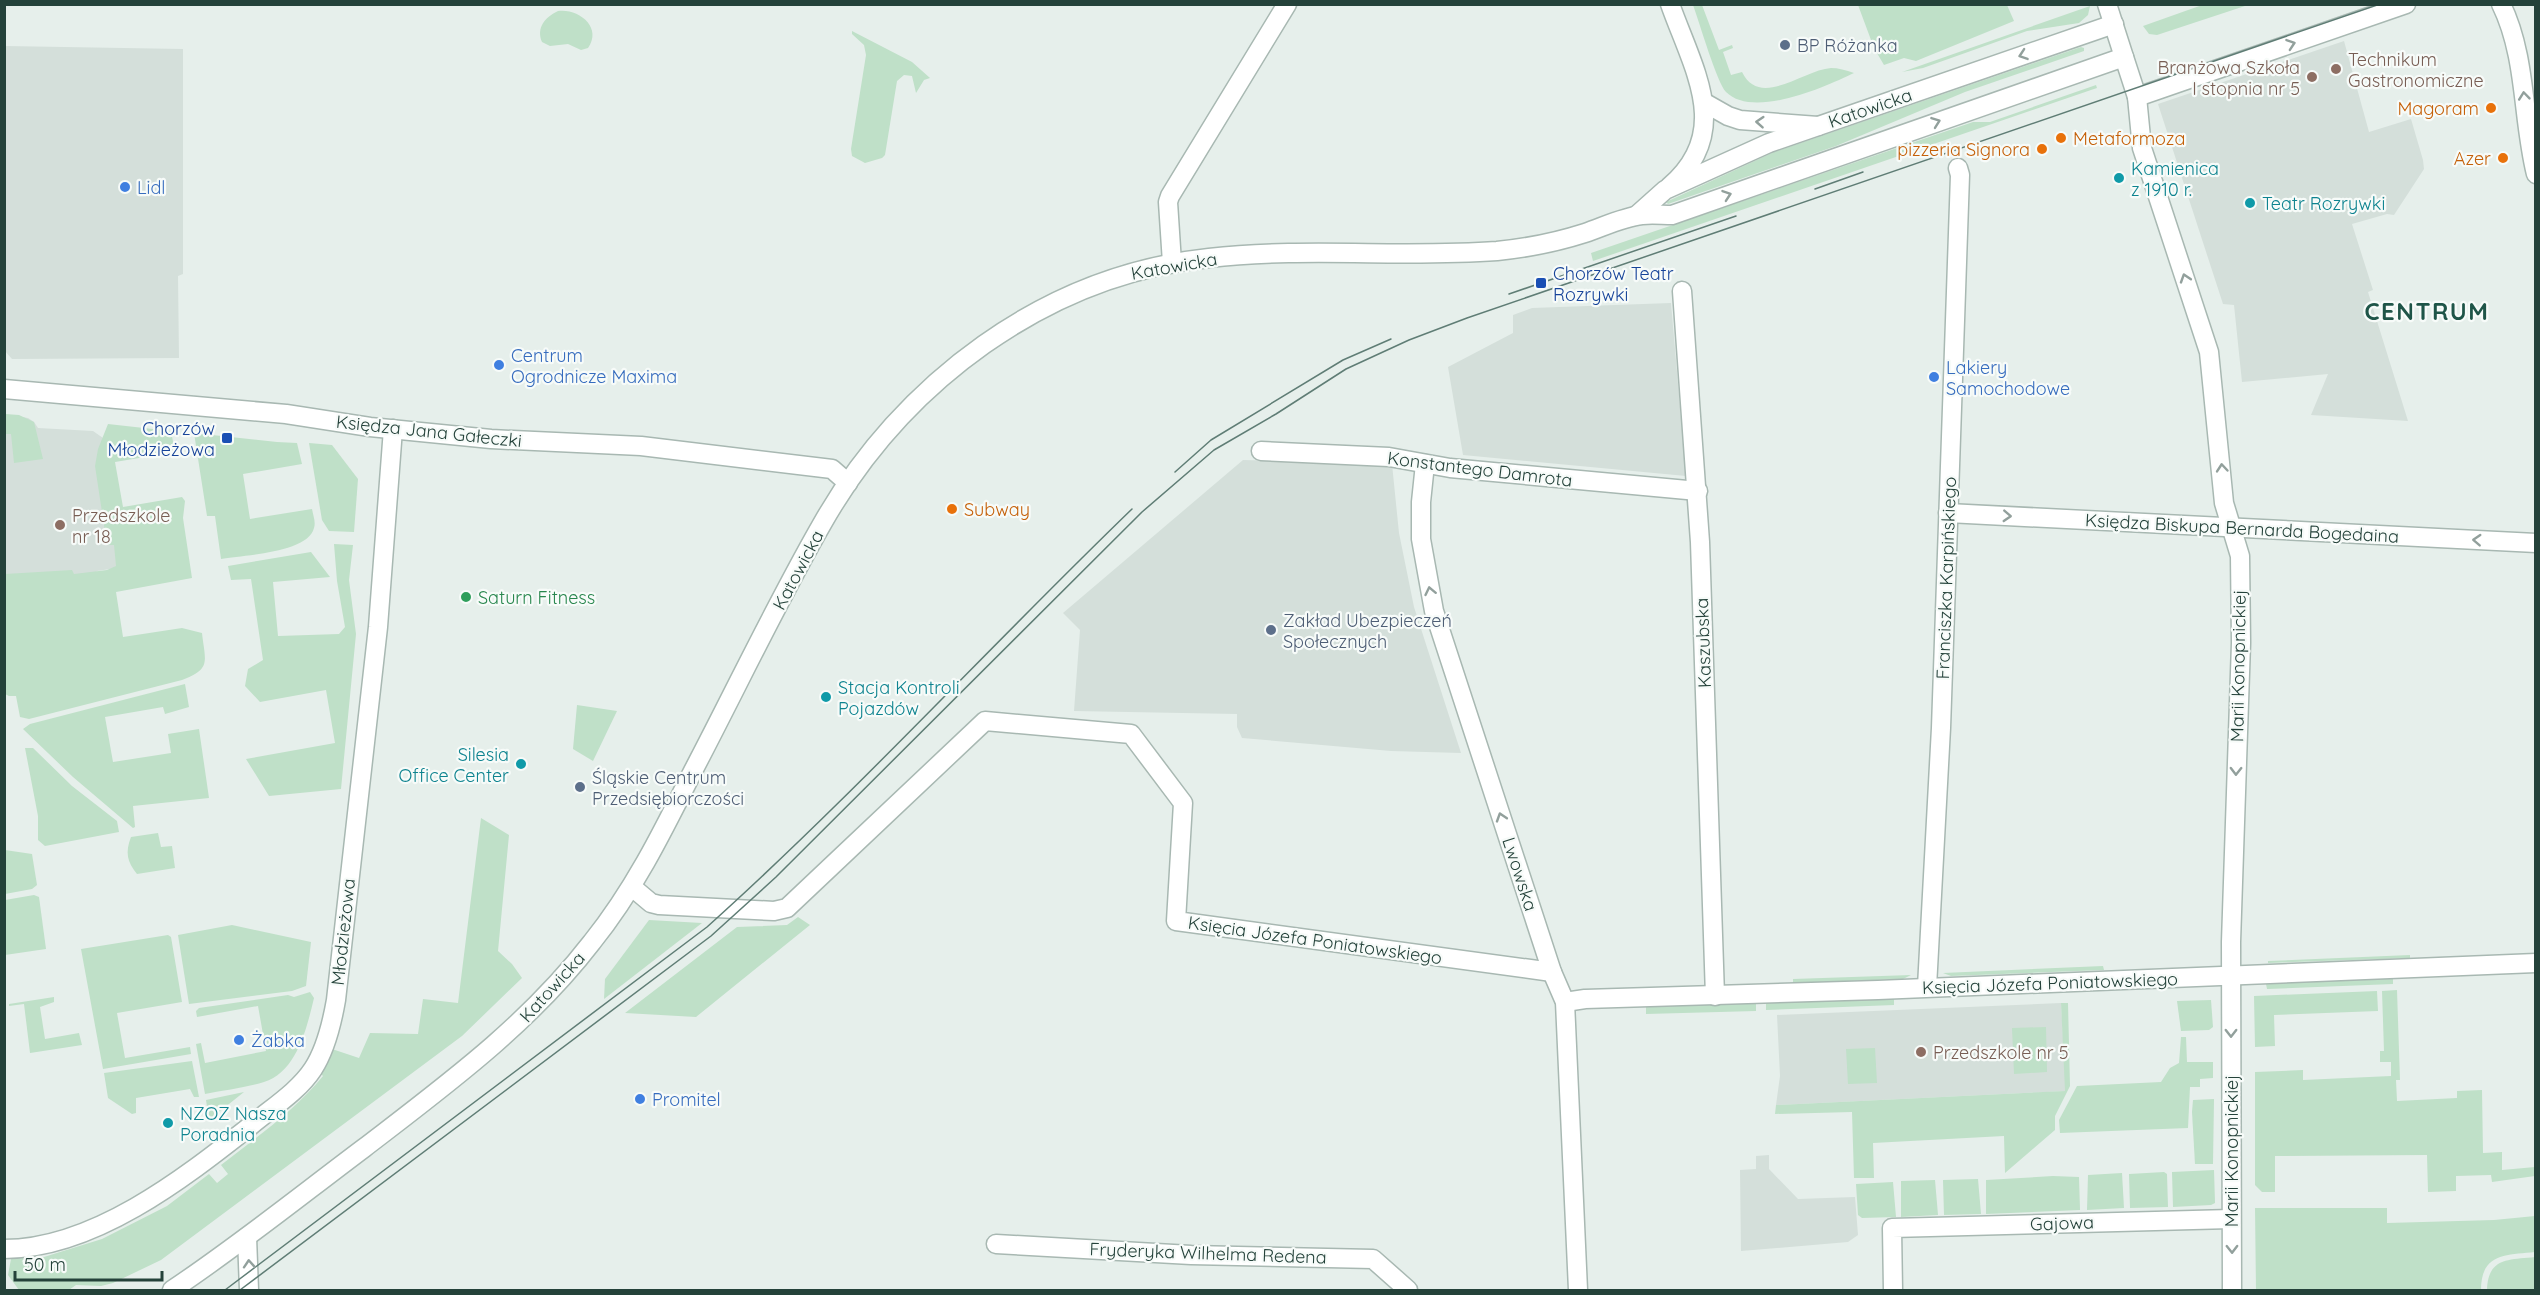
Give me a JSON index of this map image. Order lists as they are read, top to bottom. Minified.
{"streets":{"street":["Katowicka","Księdza Jana Gałeczki","Konstantego Damrota","Księdza Biskupa Bernarda Bogedaina","Franciszka Karpińskiego","Kaszubska","Marii Konopnickiej","Lwowska","Młodzieżowa","Księcia Józefa Poniatowskiego","Gajowa","Fryderyka Wilhelma Redena"]},"crossings":[["Katowicka","Księdza Jana Gałeczki"],["Katowicka","Marii Konopnickiej"],["Katowicka","Księcia Józefa Poniatowskiego"],["Księdza Jana Gałeczki","Młodzieżowa"],["Konstantego Damrota","Kaszubska"],["Konstantego Damrota","Lwowska"],["Księdza Biskupa Bernarda Bogedaina","Franciszka Karpińskiego"],["Księdza Biskupa Bernarda Bogedaina","Marii Konopnickiej"],["Franciszka Karpińskiego","Księcia Józefa Poniatowskiego"],["Kaszubska","Księcia Józefa Poniatowskiego"],["Marii Konopnickiej","Księcia Józefa Poniatowskiego"],["Marii Konopnickiej","Gajowa"],["Lwowska","Księcia Józefa Poniatowskiego"]],"one_way":["Lwowska"],"districts":["CENTRUM"],"places":{"other":["BP Różanka","Technikum Gastronomiczne","Branżowa Szkoła I stopnia nr 5","Magoram","Metaformoza","pizzeria Signora","Azer","Kamienica z 1910 r.","Lidl","Teatr Rozrywki","Centrum Ogrodnicze Maxima","Lakiery Samochodowe","Subway","Przedszkole nr 18","Saturn Fitness","Zakład Ubezpieczeń Społecznych","Stacja Kontroli Pojazdów","Silesia Office Center","Śląskie Centrum Przedsiębiorczości","Żabka","Przedszkole nr 5","Promitel","NZOZ Nasza Poradnia"],"transit":["Chorzów Teatr Rozrywki","Chorzów Młodzieżowa"]},"scale_bar":"50 m"}
